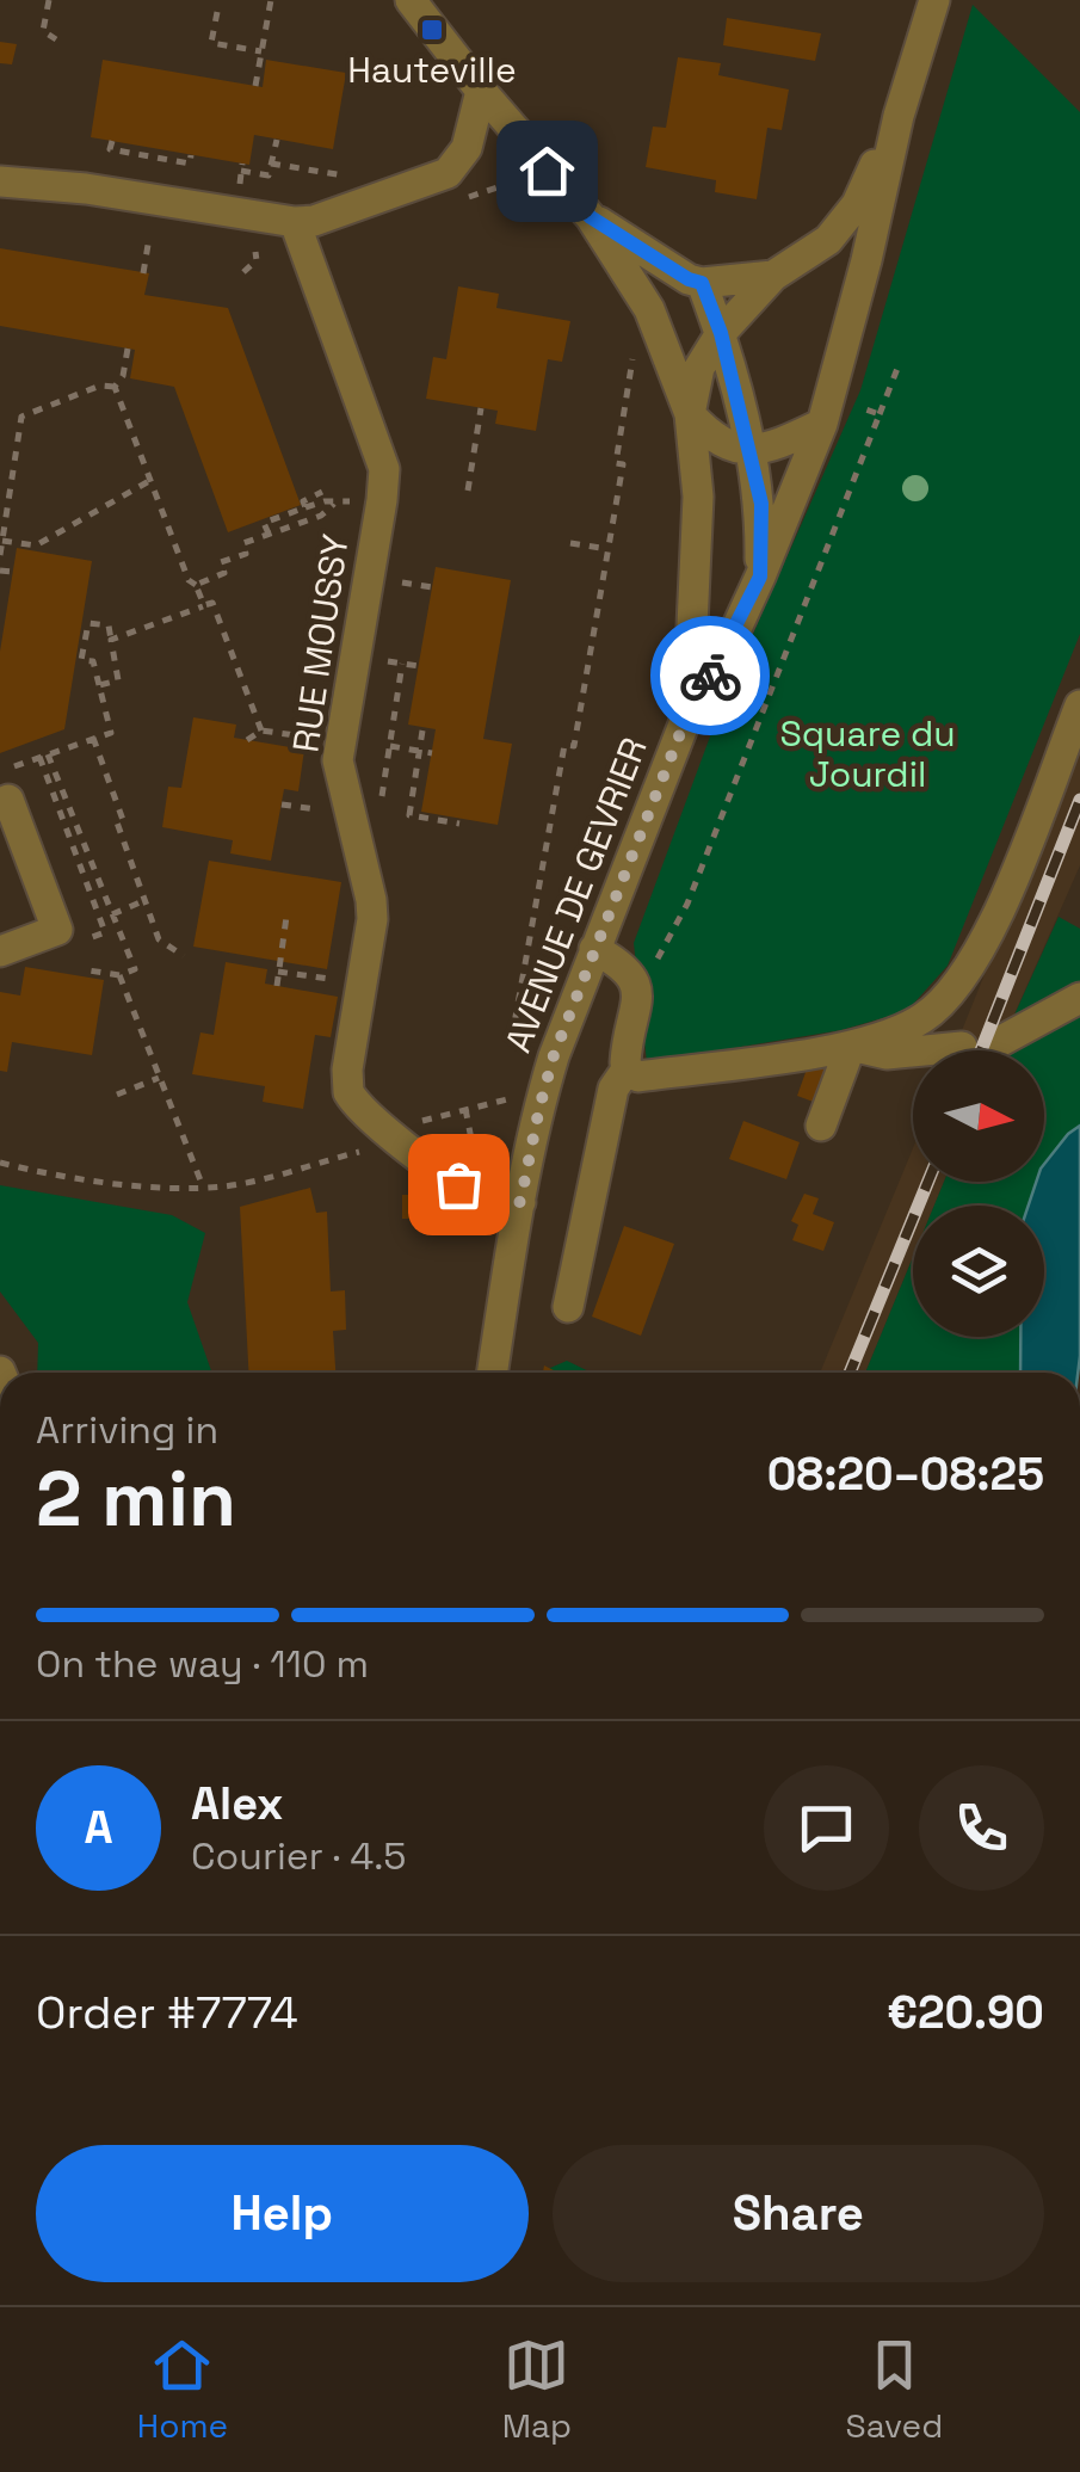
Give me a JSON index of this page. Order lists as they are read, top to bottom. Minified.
{"streets":{"street":["RUE MOUSSY","AVENUE DE GEVRIER"]},"crossings":[["RUE MOUSSY","AVENUE DE GEVRIER"]],"parks":["Square du Jourdil"],"places":{"transit":["Hauteville"]},"north":"right","page":{"heading":["2 min","Arriving in","08:20–08:25"],"panel":["Alex","Courier · 4.5","Order #7774","€20.90"],"bar":"On the way · 110 m","round":"A","buttons":["Help","Share"],"tabs":["Home","Map","Saved"]}}
